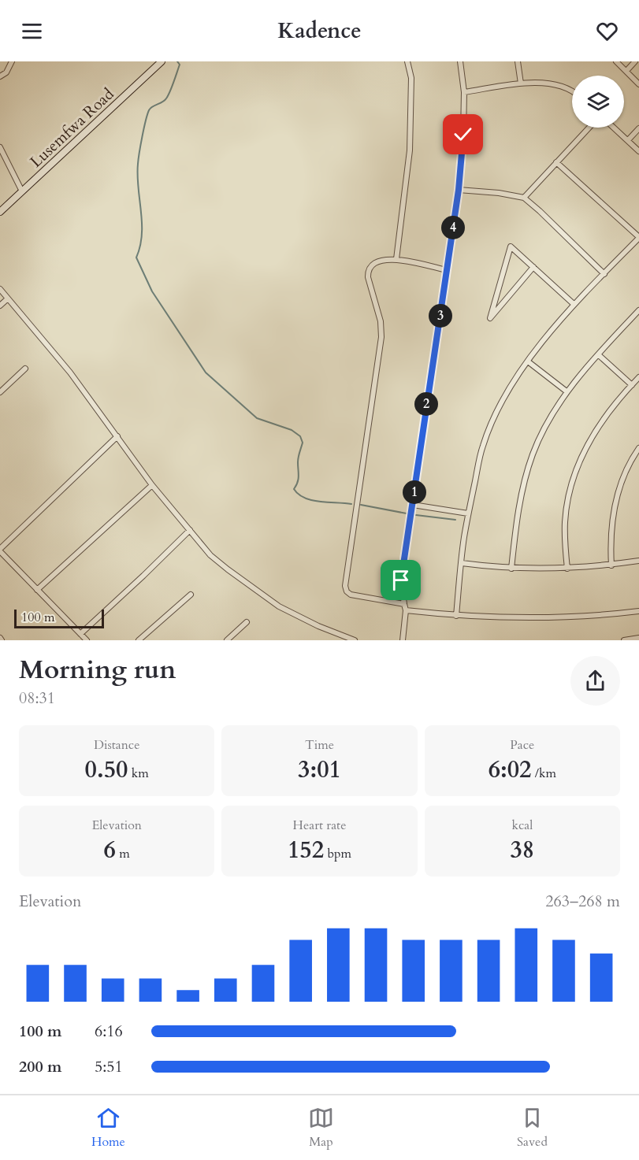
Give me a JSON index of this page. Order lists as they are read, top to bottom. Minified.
{"streets":{"street":["Lusemfwa Road"]},"scale_bar":"100 m","page":{"header":"Kadence","pins":["4","3","2","1"],"scale":"100 m","heading":["Morning run","08:31"],"stats":[["Distance","0.50 km"],["Time","3:01"],["Pace","6:02 /km"],["Elevation","6 m"],["Heart rate","152 bpm"],["kcal","38"]],"chart":["Elevation","263–268 m"],"list":[{"name":"100 m","note":"6:16"},{"name":"200 m","note":"5:51"}],"tabs":["Home","Map","Saved"]}}
